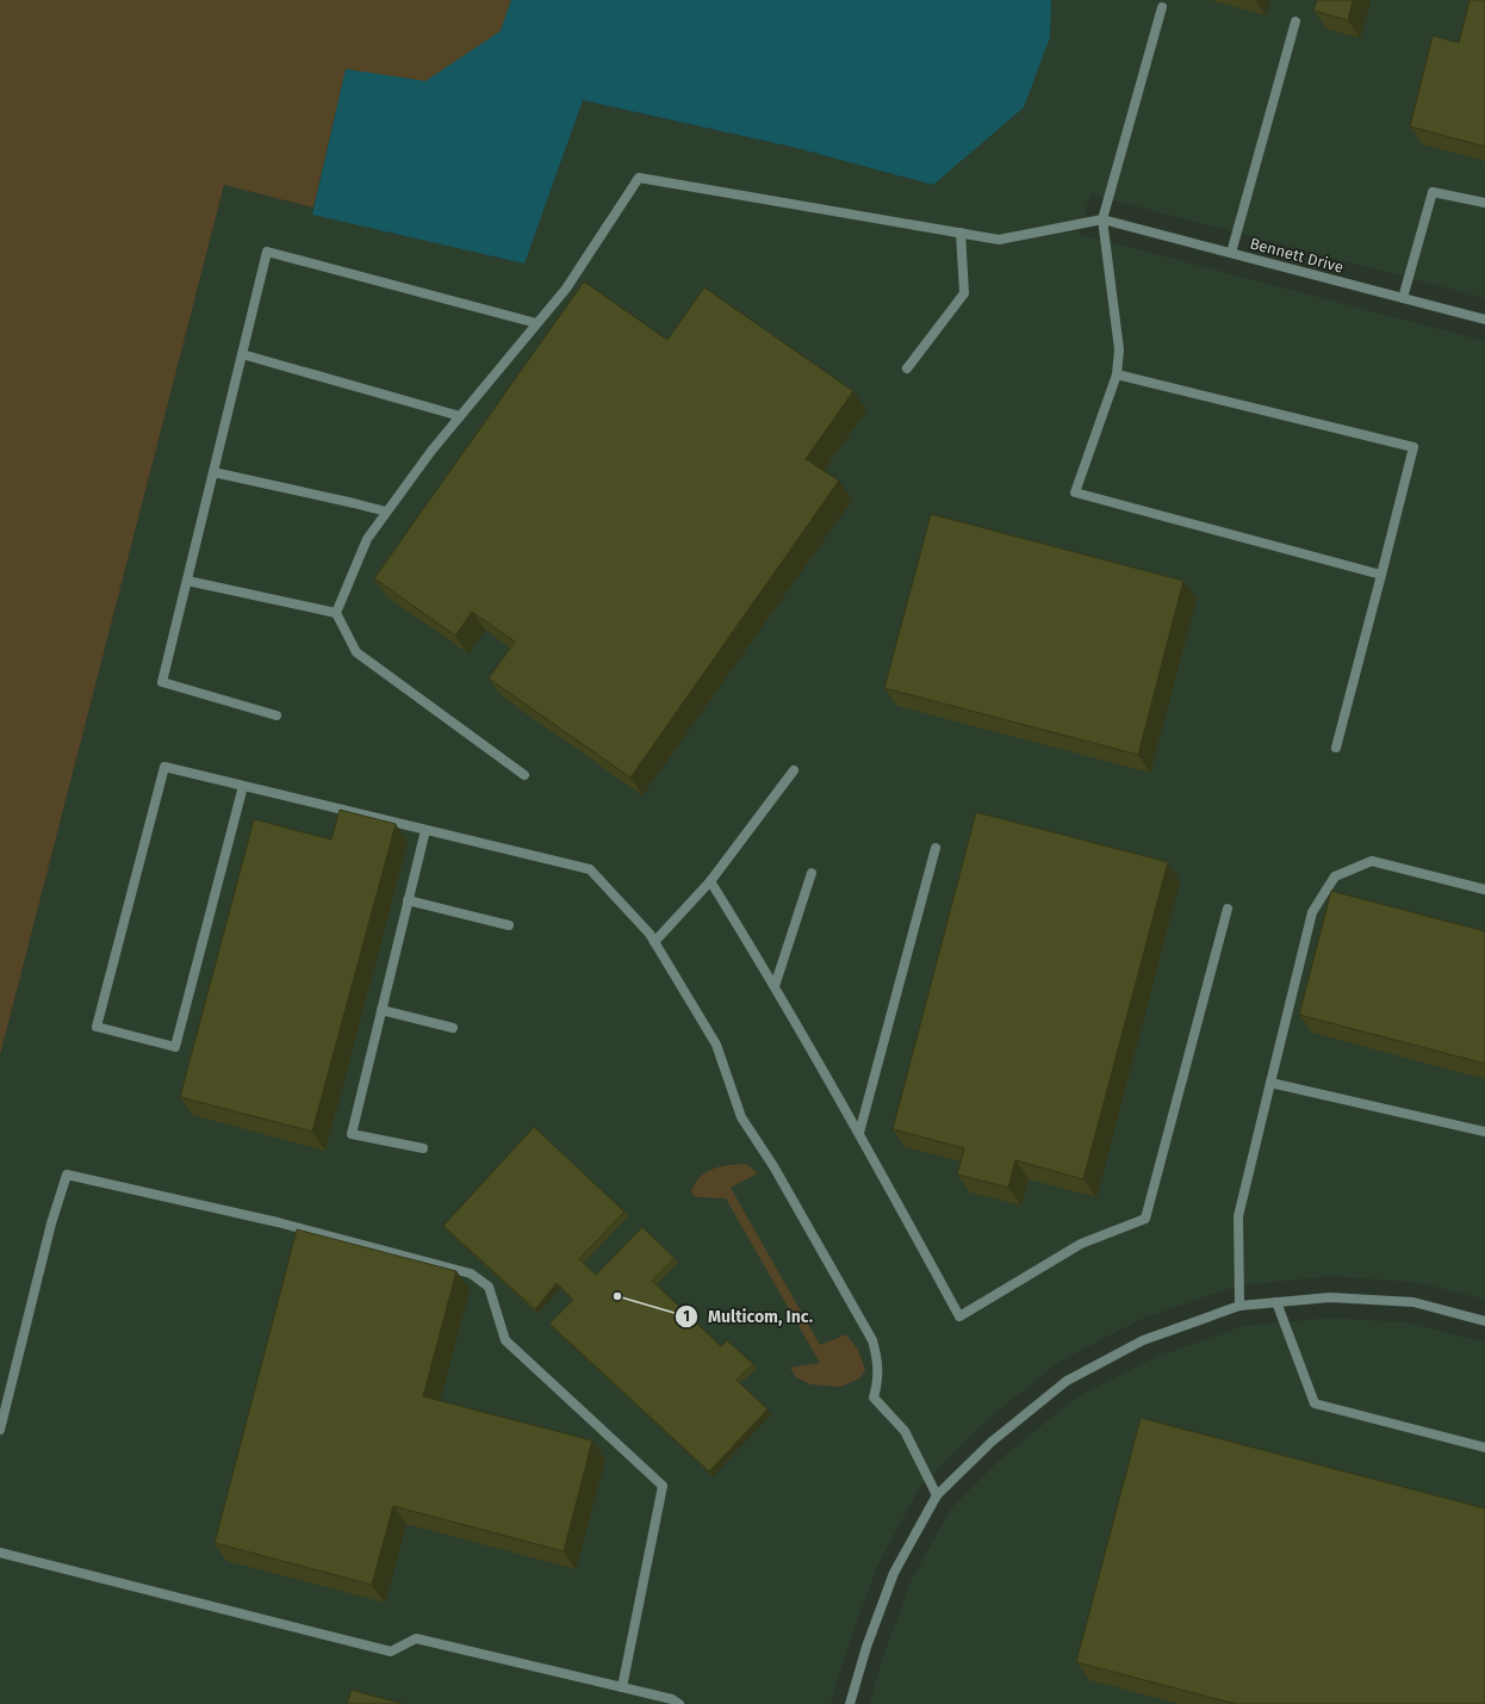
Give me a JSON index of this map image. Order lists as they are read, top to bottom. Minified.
{"streets":{"street":["Bennett Drive"]},"places":["Multicom, Inc."]}
